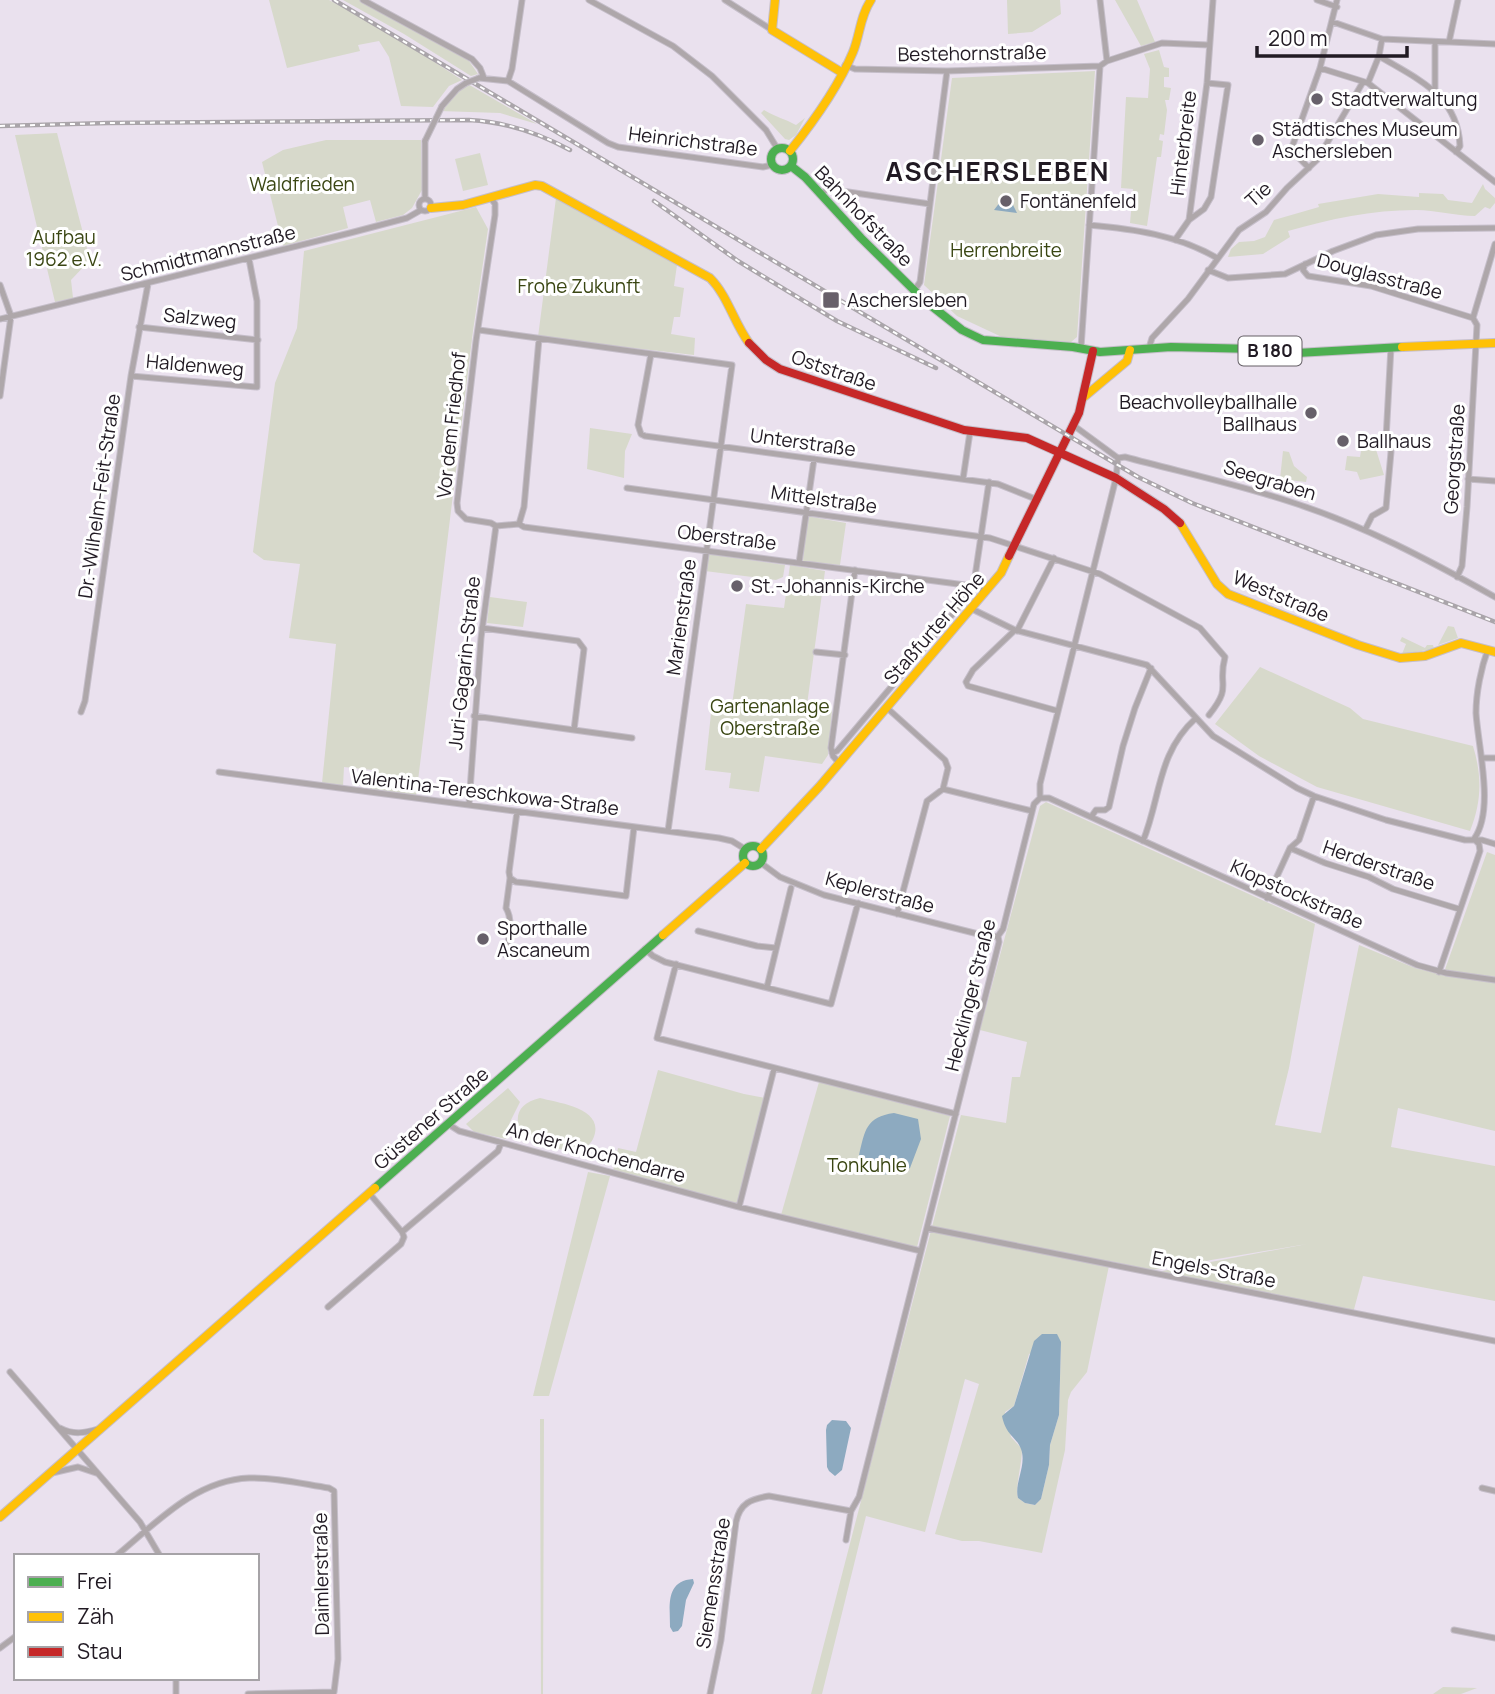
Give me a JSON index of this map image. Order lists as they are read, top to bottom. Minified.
{"streets":{"main road":["Bahnhofstraße","B 180","Oststraße","Weststraße","Staßfurter Höhe","Güstener Straße"],"street":["Bestehornstraße","Heinrichstraße","Hinterbreite","Tie","Schmidtmannstraße","Douglasstraße","Salzweg","Haldenweg","Vor dem Friedhof","Unterstraße","Georgstraße","Seegraben","Dr.-Wilhelm-Feit-Straße","Mittelstraße","Oberstraße","Marienstraße","Juri-Gagarin-Straße","Valentina-Tereschkowa-Straße","Herderstraße","Keplerstraße","Klopstockstraße","Hecklinger Straße","An der Knochendarre","Engels-Straße","Daimlerstraße","Siemensstraße"]},"crossings":[["Heinrichstraße","Bahnhofstraße"],["Heinrichstraße","Schmidtmannstraße"],["Tie","B 180"],["Bahnhofstraße","B 180"],["Schmidtmannstraße","Dr.-Wilhelm-Feit-Straße"],["Salzweg","Haldenweg"],["Salzweg","Dr.-Wilhelm-Feit-Straße"],["B 180","Georgstraße"],["B 180","Staßfurter Höhe"],["Haldenweg","Dr.-Wilhelm-Feit-Straße"],["Oststraße","Vor dem Friedhof"],["Oststraße","Weststraße"],["Oststraße","Staßfurter Höhe"],["Vor dem Friedhof","Oberstraße"],["Unterstraße","Marienstraße"],["Unterstraße","Staßfurter Höhe"],["Georgstraße","Seegraben"],["Seegraben","Staßfurter Höhe"],["Seegraben","Hecklinger Straße"],["Mittelstraße","Marienstraße"],["Mittelstraße","Staßfurter Höhe"],["Mittelstraße","Hecklinger Straße"],["Oberstraße","Marienstraße"],["Oberstraße","Staßfurter Höhe"],["Oberstraße","Juri-Gagarin-Straße"],["Weststraße","Staßfurter Höhe"],["Weststraße","Hecklinger Straße"],["Marienstraße","Valentina-Tereschkowa-Straße"],["Staßfurter Höhe","Valentina-Tereschkowa-Straße"],["Staßfurter Höhe","Keplerstraße"],["Staßfurter Höhe","Güstener Straße"],["Juri-Gagarin-Straße","Valentina-Tereschkowa-Straße"],["Valentina-Tereschkowa-Straße","Keplerstraße"],["Valentina-Tereschkowa-Straße","Güstener Straße"],["Keplerstraße","Hecklinger Straße"],["Keplerstraße","Güstener Straße"],["Klopstockstraße","Hecklinger Straße"],["Hecklinger Straße","An der Knochendarre"],["Hecklinger Straße","Engels-Straße"],["Hecklinger Straße","Siemensstraße"],["Güstener Straße","An der Knochendarre"]],"districts":["ASCHERSLEBEN"],"parks":["Waldfrieden","Aufbau 1962 e.V.","Herrenbreite","Frohe Zukunft","Gartenanlage Oberstraße","Tonkuhle"],"places":{"other":["Stadtverwaltung","Städtisches Museum Aschersleben","Fontänenfeld","Beachvolleyballhalle Ballhaus","Ballhaus","St.-Johannis-Kirche","Sporthalle Ascaneum"],"transit":["Aschersleben"]},"legend":["Frei","Zäh","Stau"],"scale_bar":"200 m"}
